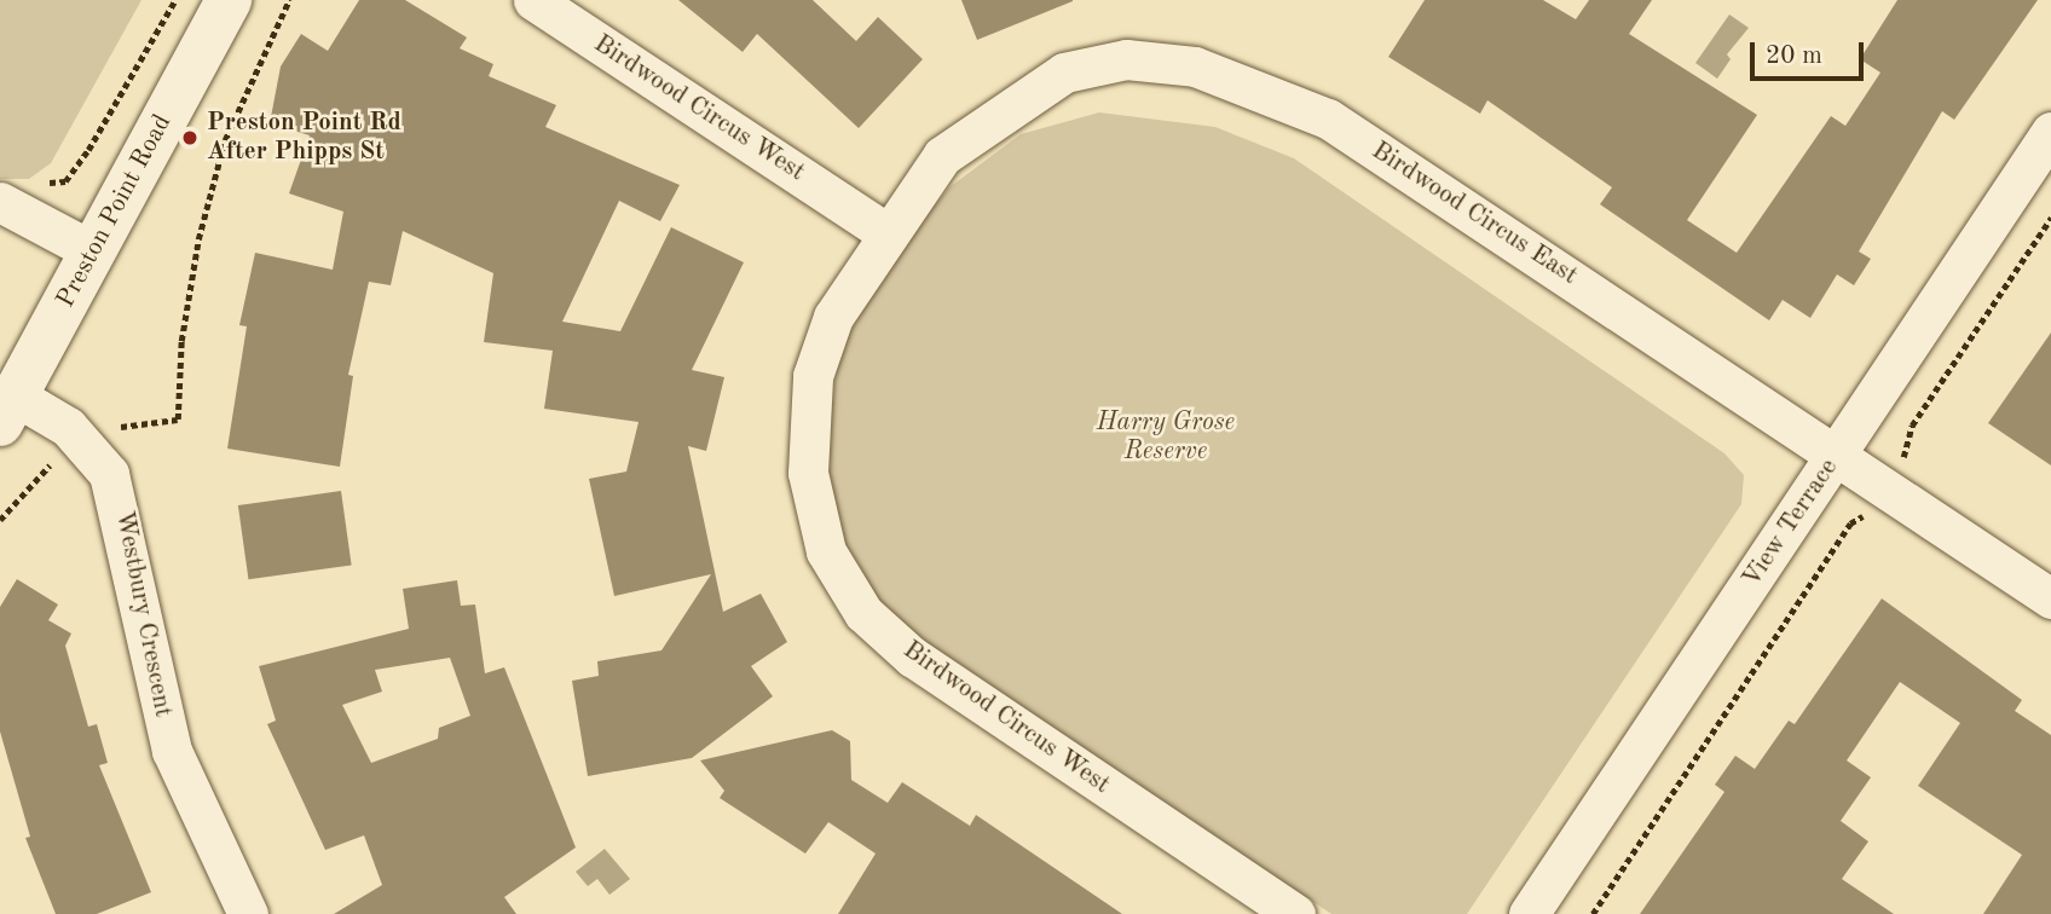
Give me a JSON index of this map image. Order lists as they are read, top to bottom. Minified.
{"streets":{"main road":["Preston Point Road"],"street":["Birdwood Circus West","Birdwood Circus East","View Terrace","Westbury Crescent"]},"crossings":[["Birdwood Circus West","Birdwood Circus East"],["Preston Point Road","Westbury Crescent"],["Birdwood Circus East","View Terrace"]],"parks":["Harry Grose Reserve"],"places":["Preston Point Rd After Phipps St"],"scale_bar":"20 m"}
